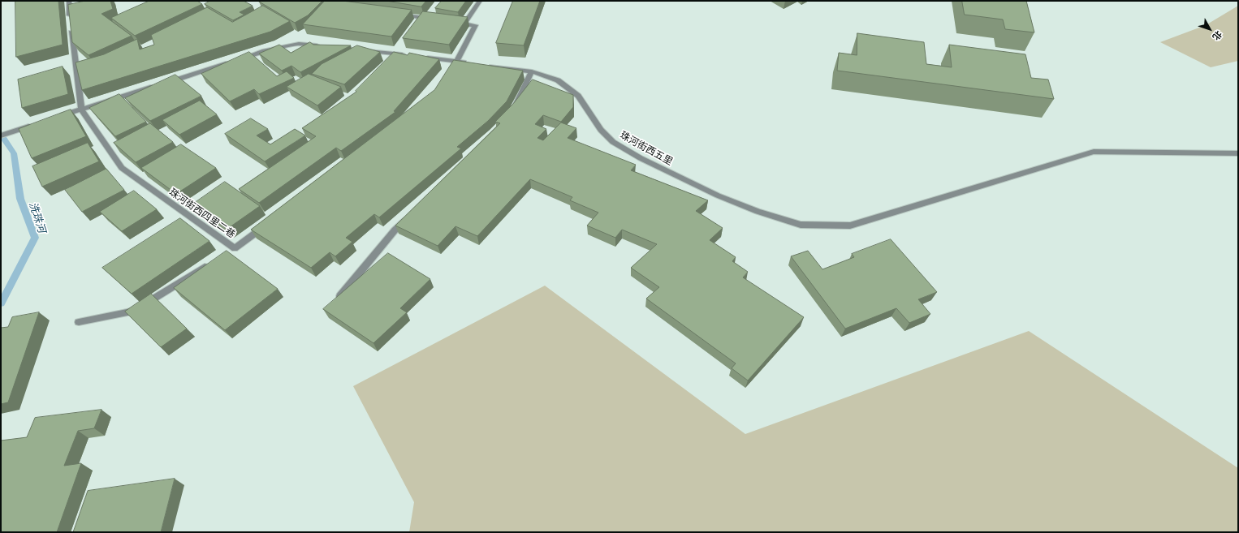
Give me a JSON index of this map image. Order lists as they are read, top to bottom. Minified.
{"streets":{"street":["珠河街西五里","珠河街西四里二巷"]},"water":["洗珠河"],"north":"bottom right"}
